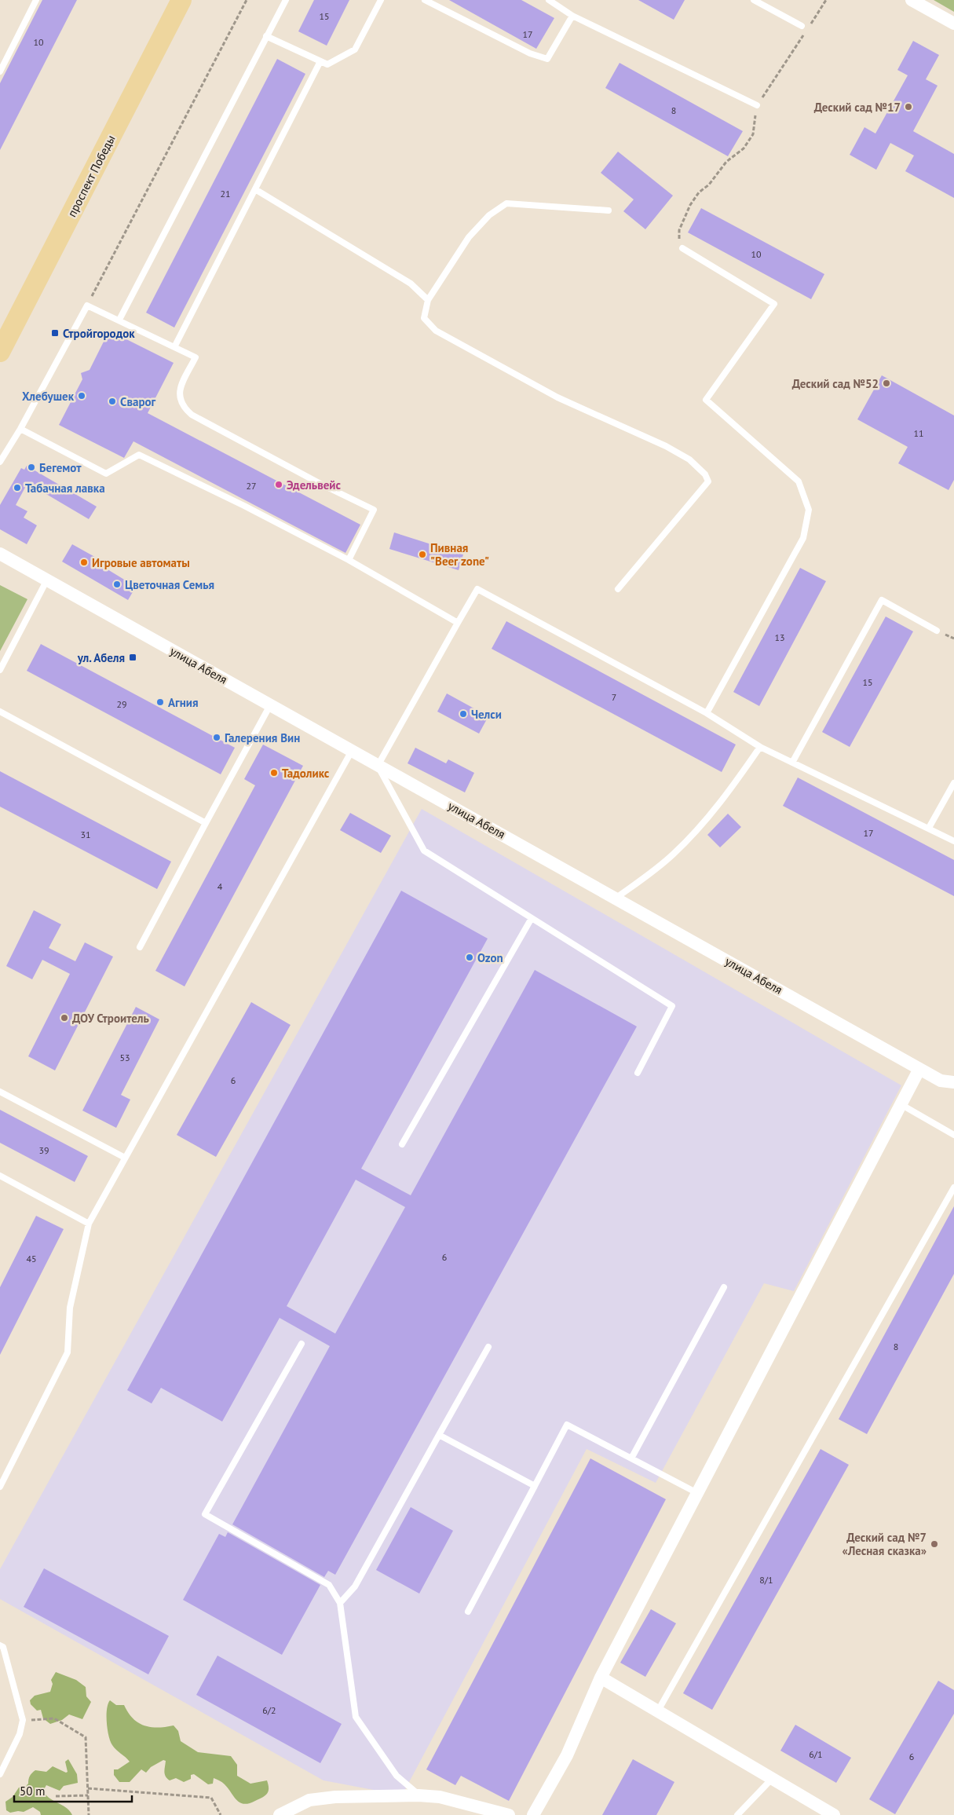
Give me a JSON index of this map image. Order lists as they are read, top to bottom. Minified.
{"streets":{"main road":["проспект Победы"],"street":["улица Абеля"]},"places":{"other":["Деский сад №17","Деский сад №52","Хлебушек","Сварог","Бегемот","Эдельвейс","Табачная лавка","Пивная \"Beer zone\"","Игровые автоматы","Цветочная Семья","Агния","Челси","Галерения Вин","Тадоликс","Ozon","ДОУ Строитель","Деский сад №7 «Лесная сказка»"],"transit":["Стройгородок","ул. Абеля"]},"house_numbers":["15","17","10","8","21","10","11","27","13","15","7","29","17","31","4","53","6","39","6","45","8","8/1","6/2","6/1","6"],"scale_bar":"50 m"}
